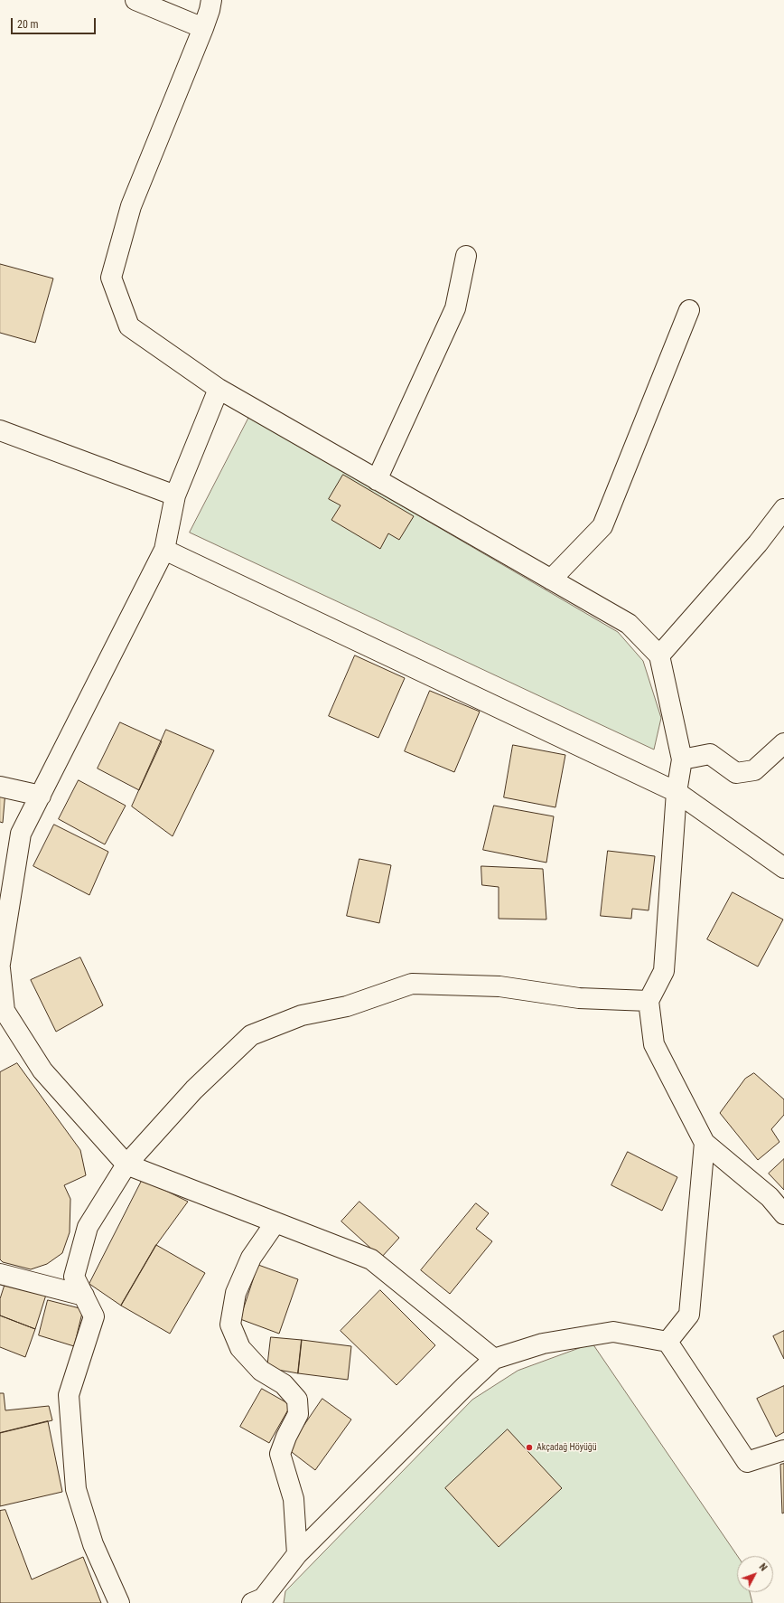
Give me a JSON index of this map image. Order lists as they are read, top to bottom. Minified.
{"places":["Akçadağ Höyüğü"],"scale_bar":"20 m","north":"top right"}
